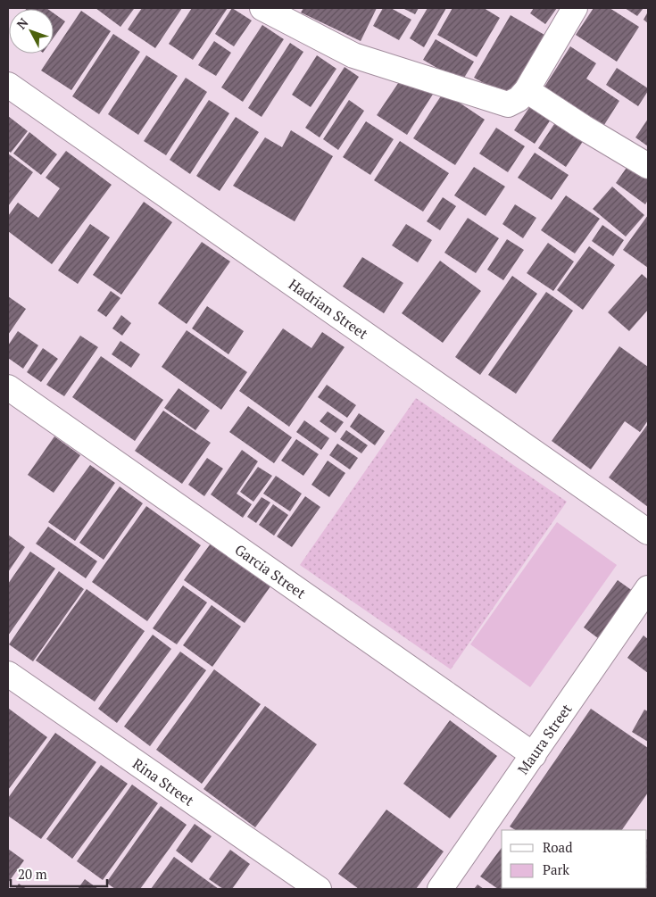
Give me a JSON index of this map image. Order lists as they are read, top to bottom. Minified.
{"streets":{"street":["Hadrian Street","Garcia Street","Maura Street","Rina Street"]},"crossings":[["Garcia Street","Maura Street"]],"legend":["Road","Park"],"scale_bar":"20 m","north":"top left"}
